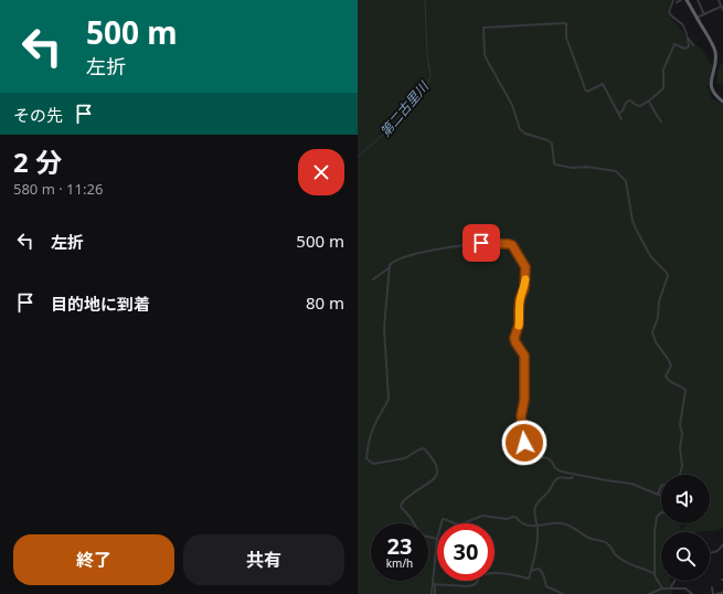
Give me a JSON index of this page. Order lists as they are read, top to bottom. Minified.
{"water":["第二古里川"],"page":{"turn":["500 m","左折"],"then":"その先","heading":["2 分","580 m · 11:26"],"list":[{"name":"左折","value":"500 m"},{"name":"目的地に到着","value":"80 m"}],"speed":"23 km/h","limit":"30","buttons":["終了","共有"]}}
